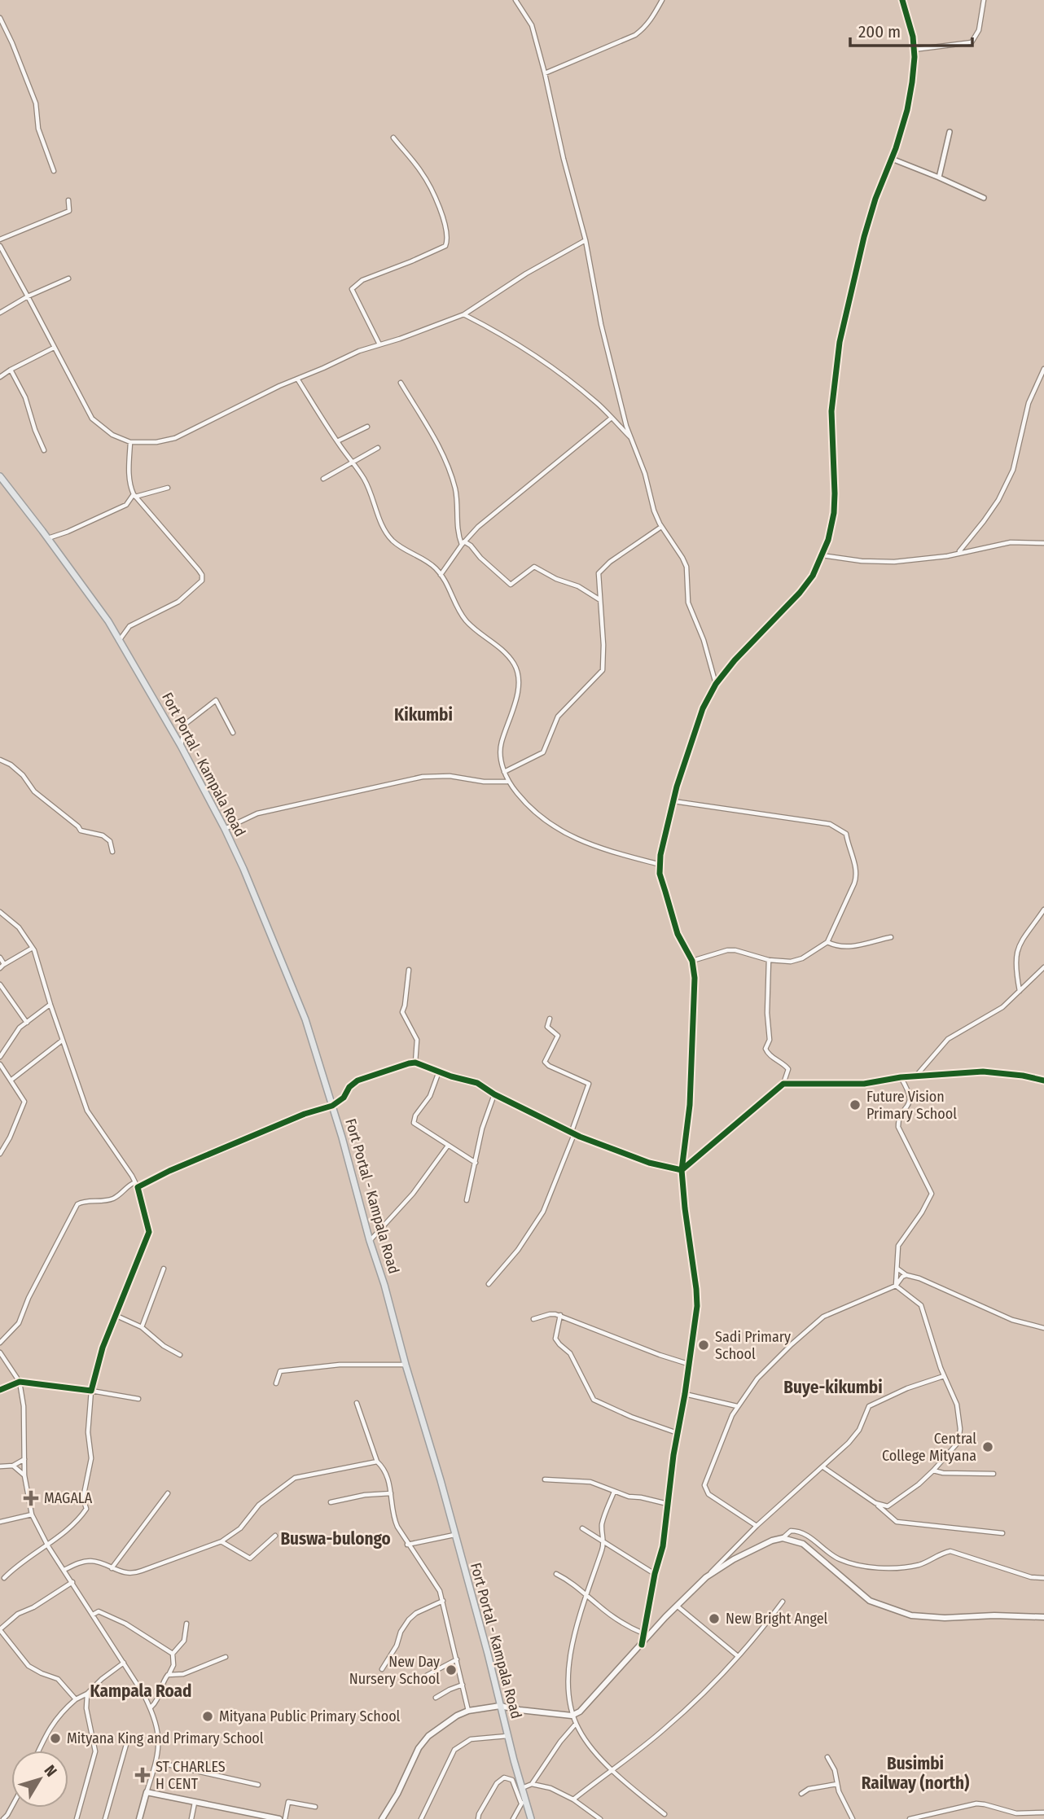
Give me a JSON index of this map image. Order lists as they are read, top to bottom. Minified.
{"streets":{"main road":["Fort Portal - Kampala Road"]},"districts":["Kikumbi","Buye-kikumbi","Buswa-bulongo","Kampala Road","Busimbi Railway (north)"],"places":{"other":["Future Vision Primary School","Sadi Primary School","Central College Mityana","New Bright Angel","New Day Nursery School","Mityana Public Primary School","Mityana King and Primary School"],"health":["MAGALA","ST CHARLES H CENT"]},"scale_bar":"200 m","north":"top right"}
